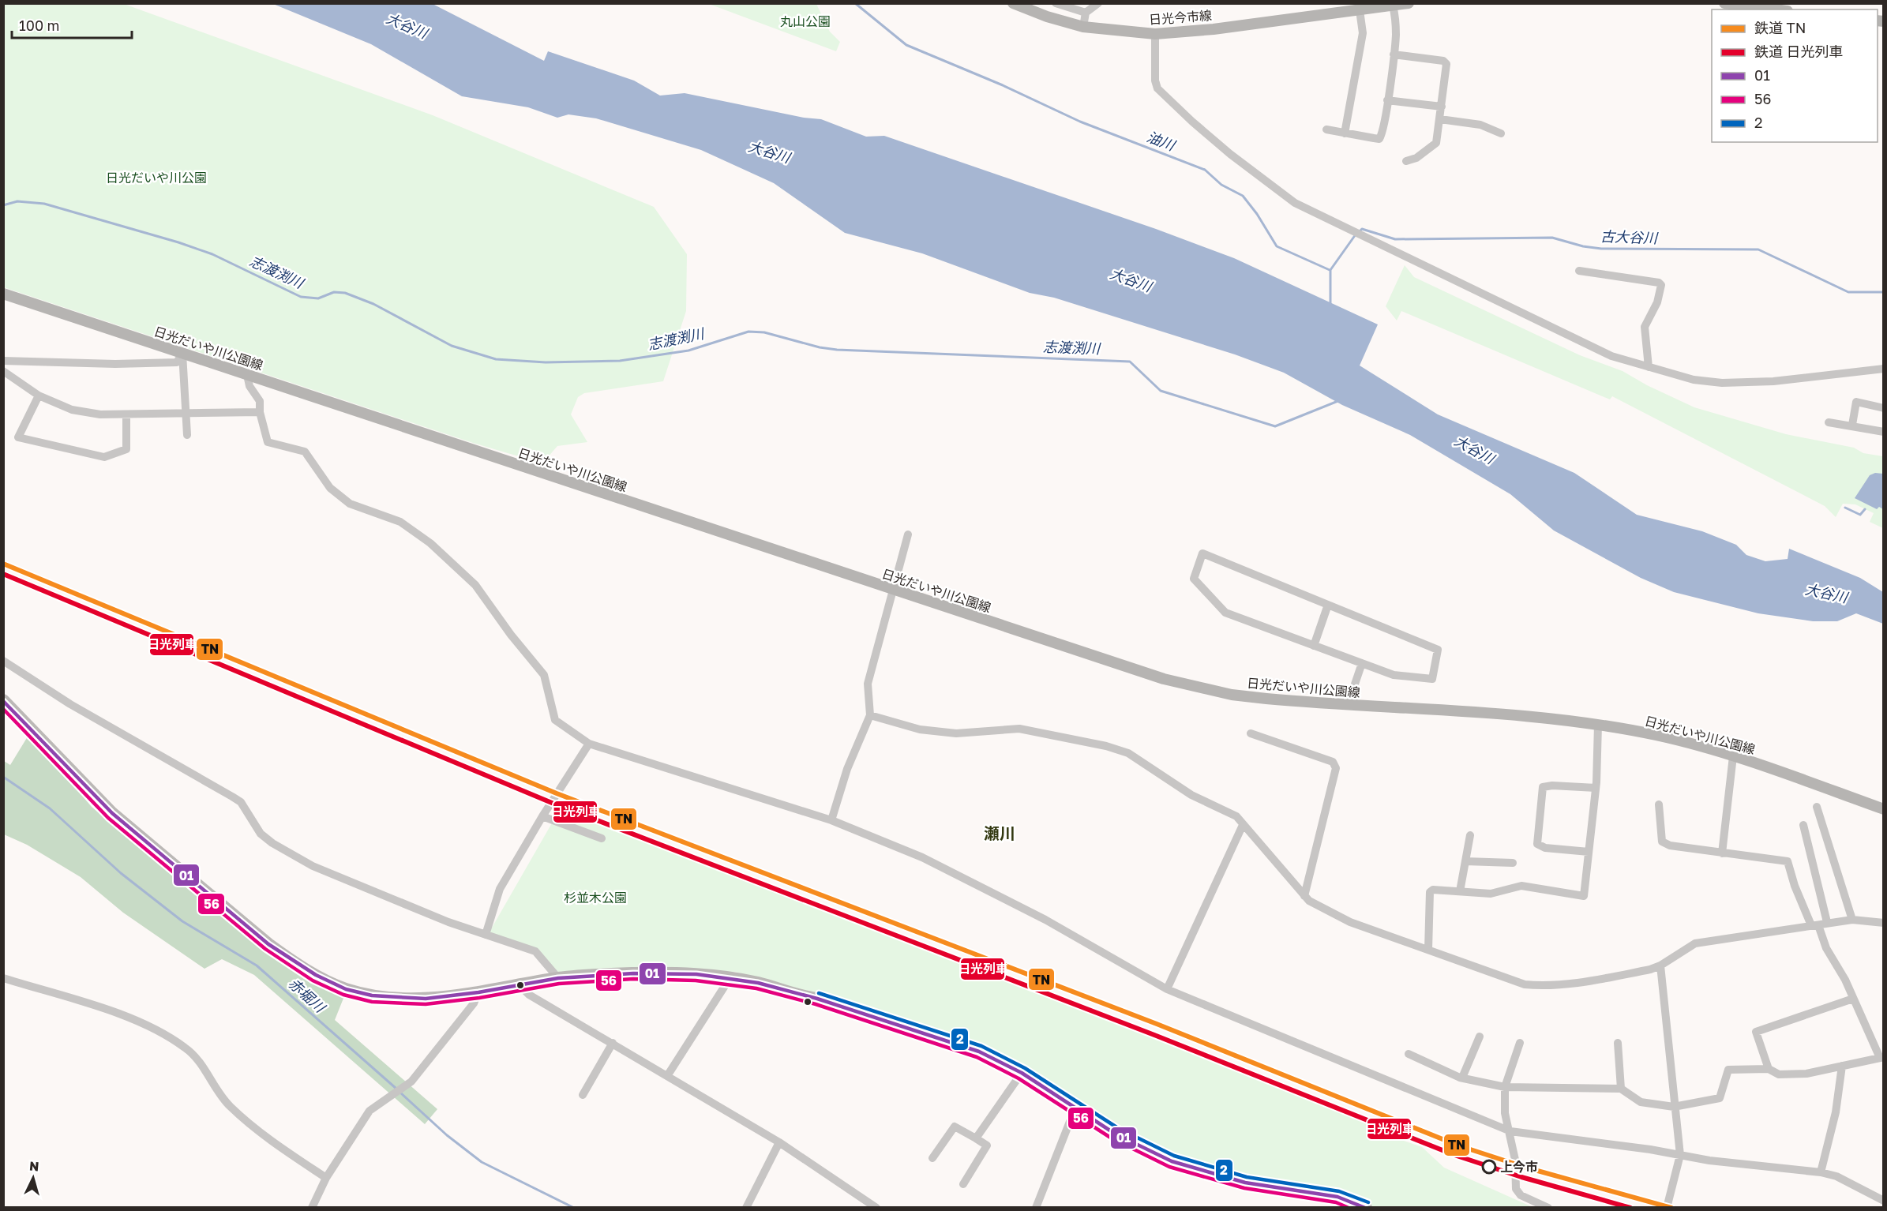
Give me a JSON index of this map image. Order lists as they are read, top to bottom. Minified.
{"streets":{"main road":["日光今市線","日光だいや川公園線"]},"districts":["瀬川"],"water":["大谷川","油川","古大谷川","志渡渕川","赤堀川"],"parks":["丸山公園","日光だいや川公園","杉並木公園"],"places":["上今市"],"lines":["rail line TN","rail line 日光列車","transit line 01","transit line 56","transit line 2"],"legend":["鉄道 TN","鉄道 日光列車","01","56","2"],"scale_bar":"100 m","north":"top"}
